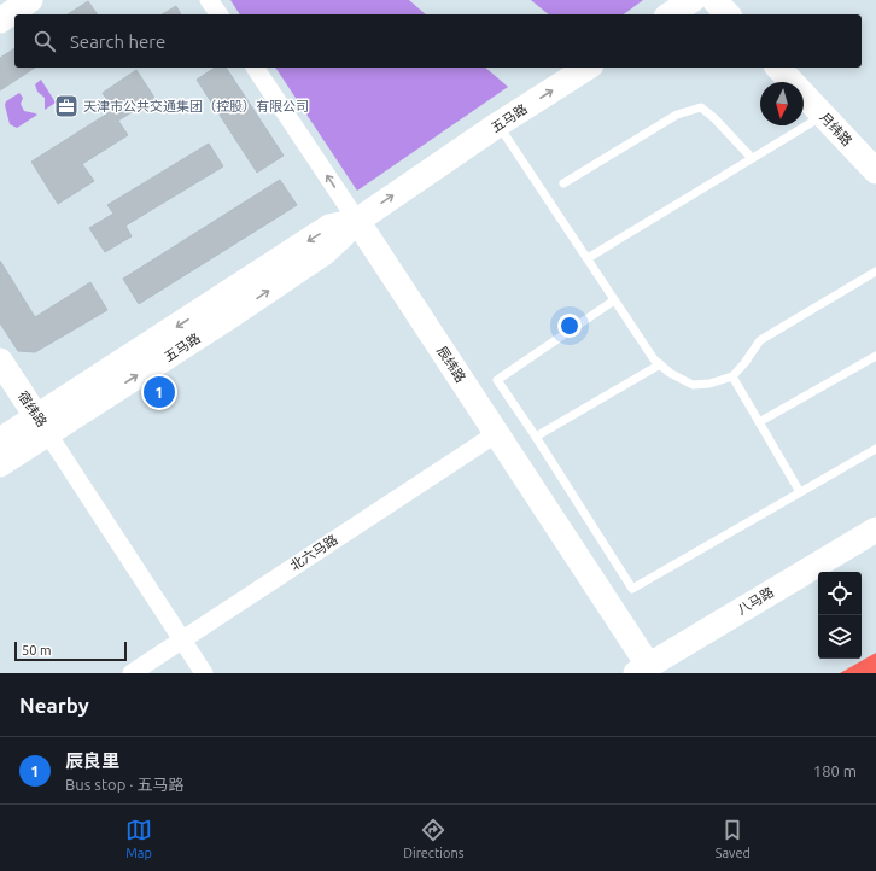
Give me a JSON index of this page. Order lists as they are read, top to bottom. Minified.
{"streets":{"street":["五马路","月纬路","辰纬路","宿纬路","北六马路","八马路"]},"crossings":[["五马路","辰纬路"],["五马路","宿纬路"],["辰纬路","北六马路"],["辰纬路","八马路"]],"places":{"office":["天津市公共交通集团（控股）有限公司"]},"scale_bar":"50 m","north":"bottom","page":{"search":"Search here","pins":"1","scale":"50 m","heading":"Nearby","list":[{"mark":"1","name":"辰良里","note":"Bus stop · 五马路","value":"180 m"}],"nav":["Map","Directions","Saved"]}}
